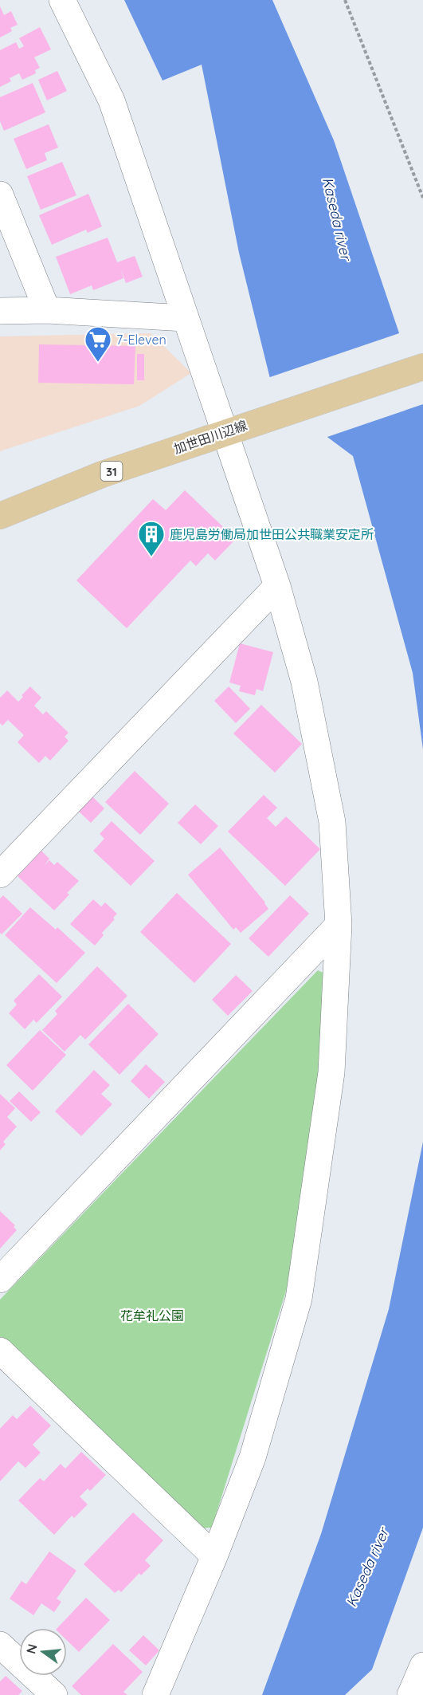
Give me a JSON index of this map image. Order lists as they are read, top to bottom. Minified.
{"streets":{"main road":["加世田川辺線","31"]},"water":["Kaseda river"],"parks":["花牟礼公園"],"places":{"supermarket":["7-Eleven"],"building":["鹿児島労働局加世田公共職業安定所"]},"north":"left"}
